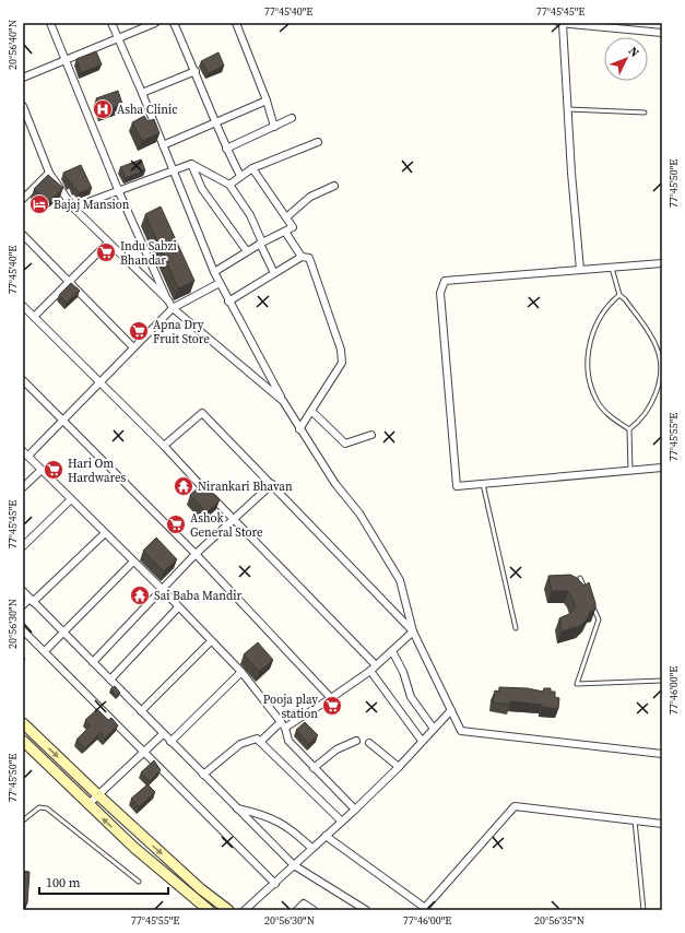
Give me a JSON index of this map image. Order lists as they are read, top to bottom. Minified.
{"places":{"hospital":["Asha Clinic"],"hotel":["Bajaj Mansion"],"supermarket":["Indu Sabzi Bhandar","Apna Dry Fruit Store","Hari Om Hardwares","Ashok General Store","Pooja play station"],"temple":["Nirankari Bhavan","Sai Baba Mandir"]},"scale_bar":"100 m","north":"top right","coordinates":["77°45'40\"E","77°45'45\"E","20°56'40\"N","77°45'50\"E","77°45'55\"E","20°56'30\"N","77°46'00\"E","20°56'35\"N"]}
